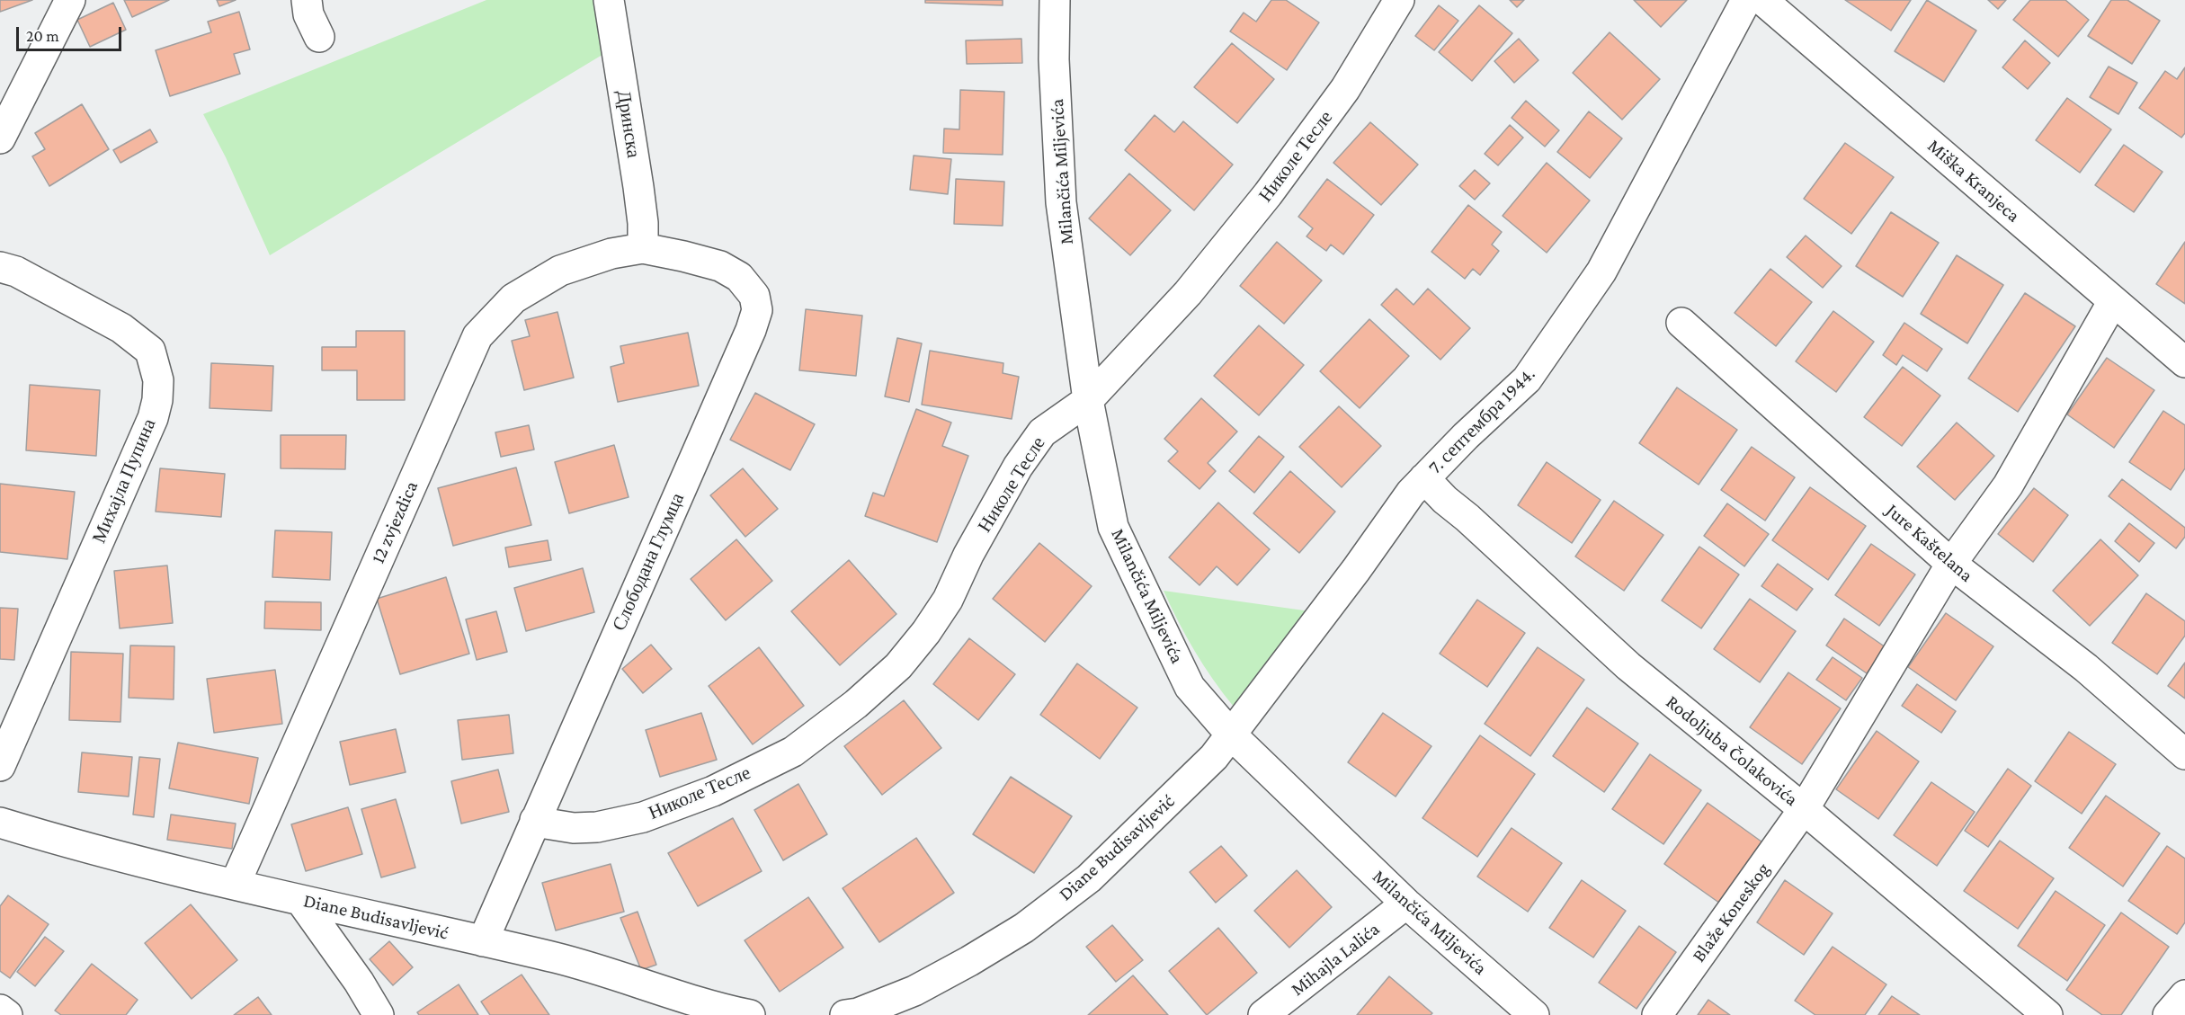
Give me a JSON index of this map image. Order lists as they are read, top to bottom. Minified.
{"streets":{"street":["Дринска","Николе Тесле","Milančića Miljevića","Miška Kranjeca","7. септембра 1944.","Михајла Пупина","12 zvjezdica","Jure Kaštelana","Слободана Глумца","Rodoljuba Čolakovića","Diane Budisavljević","Blaže Koneskog","Mihajla Lalića"]},"crossings":[["Дринска","12 zvjezdica"],["Дринска","Слободана Глумца"],["Николе Тесле","Milančića Miljevića"],["Николе Тесле","Слободана Глумца"],["Milančića Miljevića","7. септембра 1944."],["Milančića Miljevića","Diane Budisavljević"],["Milančića Miljevića","Mihajla Lalića"],["Miška Kranjeca","Blaže Koneskog"],["7. септембра 1944.","Rodoljuba Čolakovića"],["7. септембра 1944.","Diane Budisavljević"],["12 zvjezdica","Слободана Глумца"],["12 zvjezdica","Diane Budisavljević"],["Jure Kaštelana","Blaže Koneskog"],["Слободана Глумца","Diane Budisavljević"],["Rodoljuba Čolakovića","Blaže Koneskog"]],"scale_bar":"20 m"}
